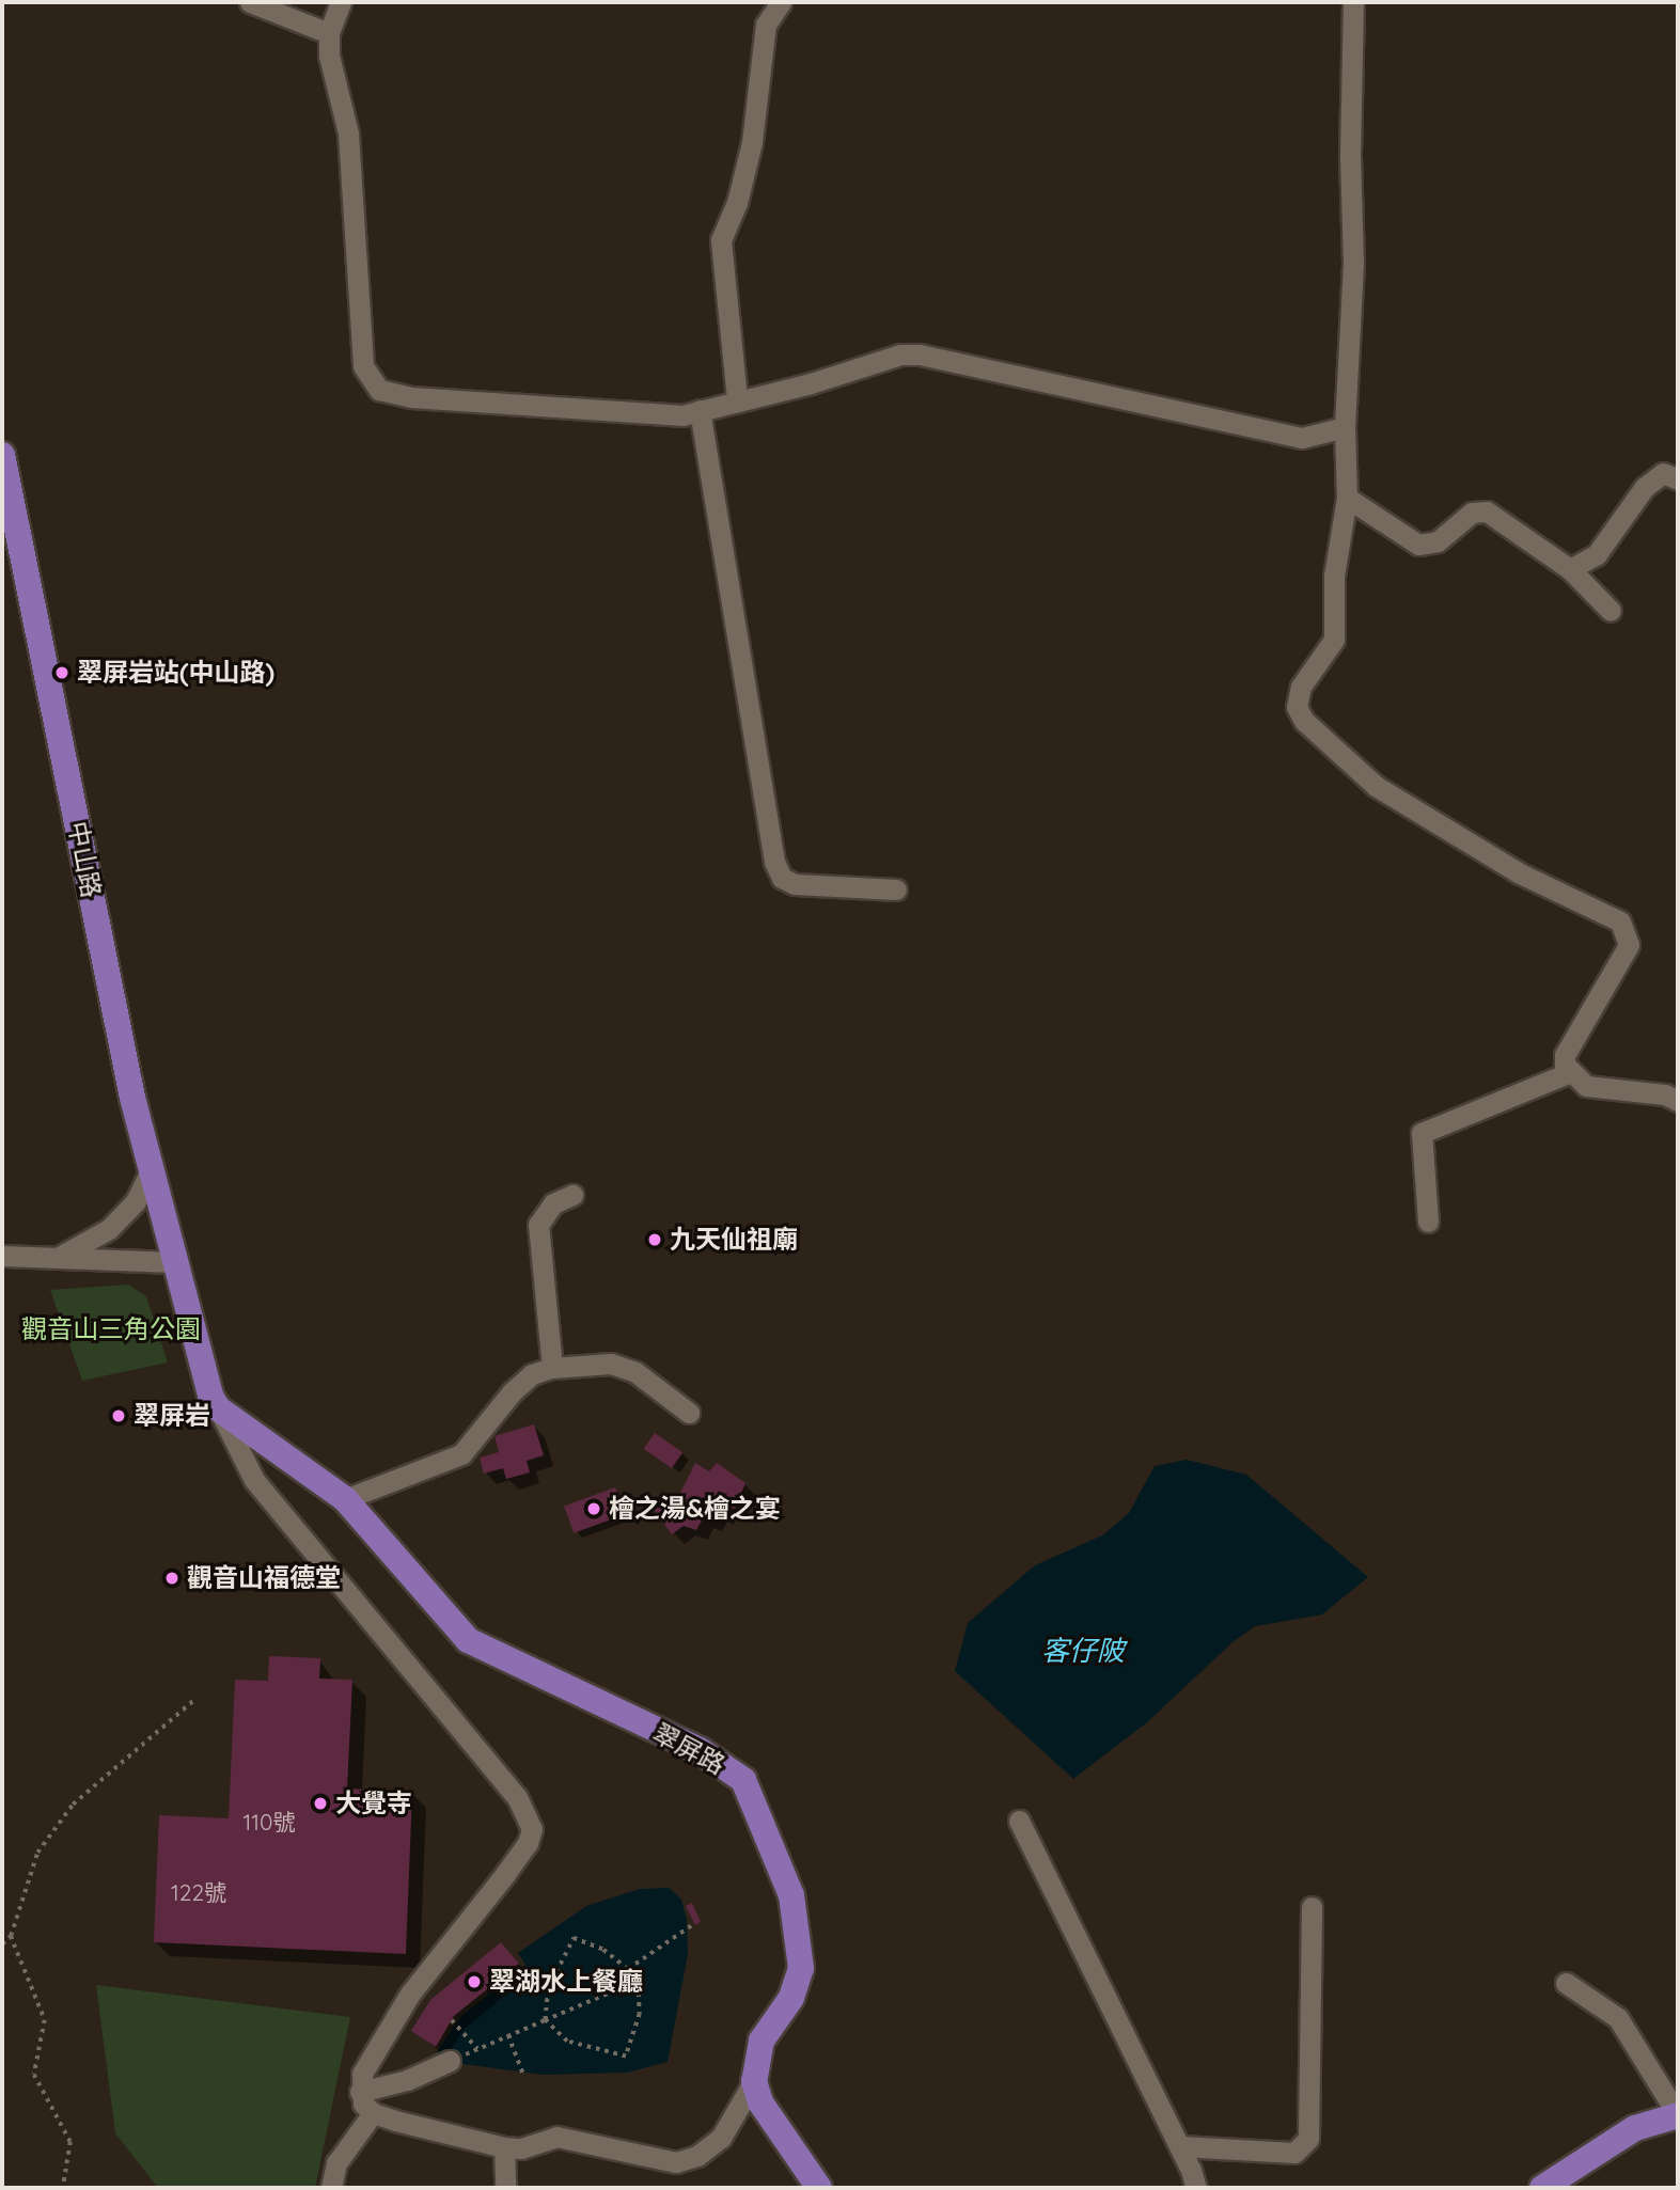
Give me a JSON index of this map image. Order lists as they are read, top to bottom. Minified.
{"streets":{"main road":["中山路","翠屏路"]},"water":["客仔陂"],"parks":["觀音山三角公園"],"places":["翠屏岩站(中山路)","九天仙祖廟","翠屏岩","檜之湯&檜之宴","觀音山福德堂","大覺寺","翠湖水上餐廳"],"house_numbers":["110號","122號"]}
